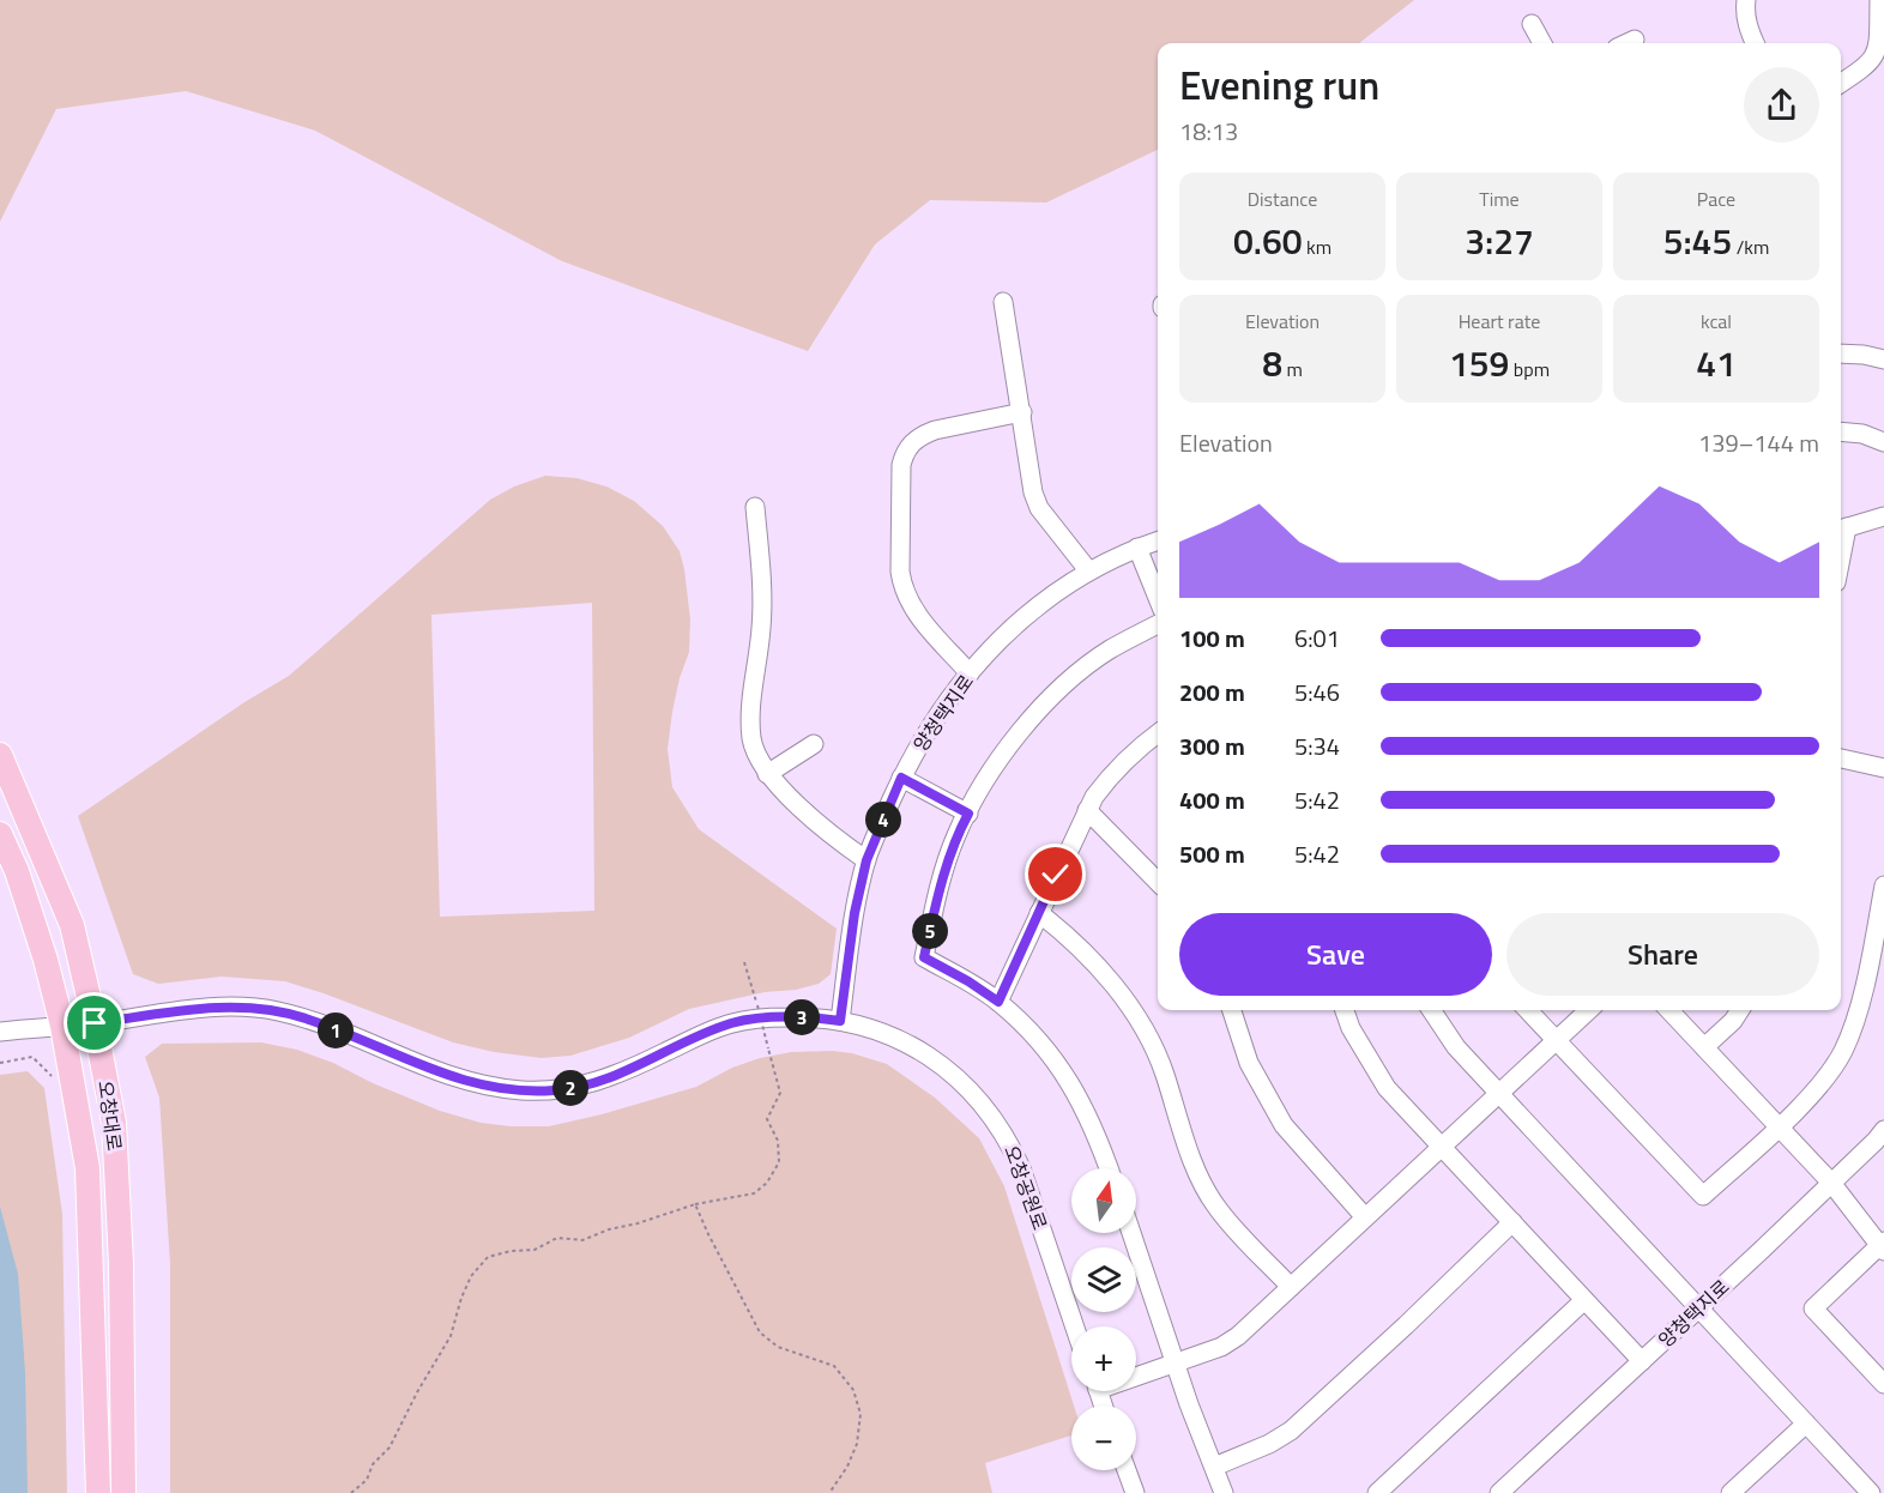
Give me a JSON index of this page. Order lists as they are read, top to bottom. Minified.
{"streets":{"main road":["오창대로"],"street":["양청택지로","오창공원로"]},"crossings":[["양청택지로","오창공원로"],["오창대로","오창공원로"]],"north":"top","page":{"heading":["Evening run","18:13"],"stats":[["Distance","0.60 km"],["Time","3:27"],["Pace","5:45 /km"],["Elevation","8 m"],["Heart rate","159 bpm"],["kcal","41"]],"chart":["Elevation","139–144 m"],"list":[{"name":"100 m","note":"6:01"},{"name":"200 m","note":"5:46"},{"name":"300 m","note":"5:34"},{"name":"400 m","note":"5:42"},{"name":"500 m","note":"5:42"}],"pins":["4","5","3","1","2"],"buttons":["Save","Share"],"map_buttons":["+","−"]}}
